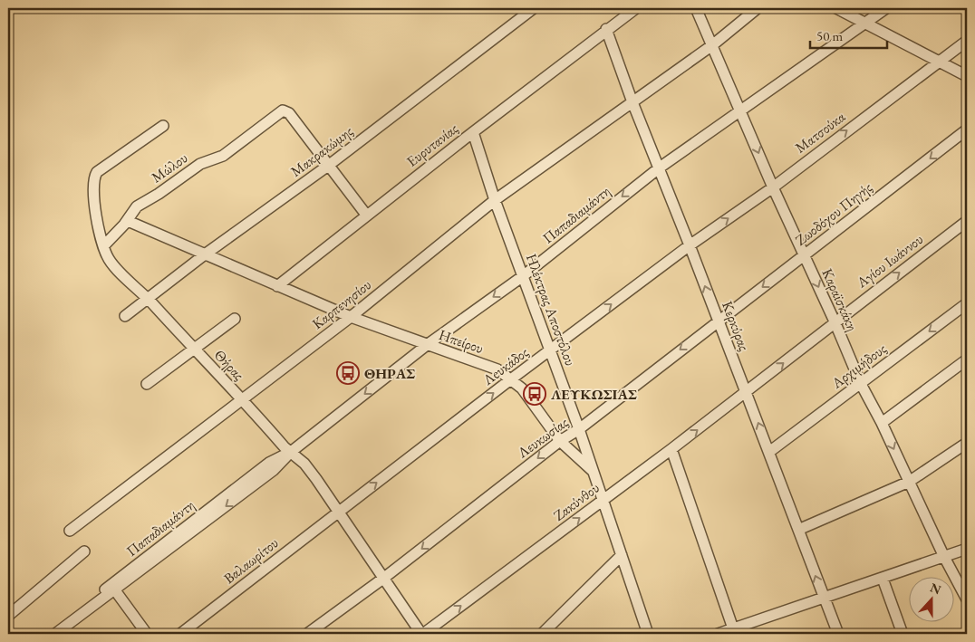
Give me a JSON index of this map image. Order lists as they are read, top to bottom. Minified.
{"streets":{"street":["Ματσούκα","Ευρυτανίας","Μακρακώμης","Μώλου","Ζωοδόχου Πηγής","Παπαδιαμάντη","Αγίου Ιωάννου","Καραϊσκάκη","Καρπενησίου","Ηλέκτρας Αποστόλου","Κερκύρας","Ηπείρου","Θήρας","Λeυκάδος","Αρχιμήδους","Λευκωσίας","Ζακύνθου","Βαλαωρίτου"]},"crossings":[["Ματσούκα","Καραϊσκάκη"],["Ματσούκα","Κερκύρας"],["Ματσούκα","Λeυκάδος"],["Ευρυτανίας","Ηλέκτρας Αποστόλου"],["Ευρυτανίας","Κερκύρας"],["Ευρυτανίας","Ηπείρου"],["Μακρακώμης","Μώλου"],["Μακρακώμης","Ηπείρου"],["Μακρακώμης","Θήρας"],["Μώλου","Ηπείρου"],["Μώλου","Θήρας"],["Ζωοδόχου Πηγής","Καραϊσκάκη"],["Ζωοδόχου Πηγής","Κερκύρας"],["Ζωοδόχου Πηγής","Λευκωσίας"],["Παπαδιαμάντη","Καραϊσκάκη"],["Παπαδιαμάντη","Ηλέκτρας Αποστόλου"],["Παπαδιαμάντη","Κερκύρας"],["Παπαδιαμάντη","Ηπείρου"],["Παπαδιαμάντη","Θήρας"],["Αγίου Ιωάννου","Καραϊσκάκη"],["Αγίου Ιωάννου","Κερκύρας"],["Αγίου Ιωάννου","Ζακύνθου"],["Καραϊσκάκη","Καρπενησίου"],["Καραϊσκάκη","Αρχιμήδους"],["Καρπενησίου","Ηλέκτρας Αποστόλου"],["Καρπενησίου","Κερκύρας"],["Καρπενησίου","Ηπείρου"],["Καρπενησίου","Θήρας"],["Ηλέκτρας Αποστόλου","Ηπείρου"],["Ηλέκτρας Αποστόλου","Λeυκάδος"],["Ηλέκτρας Αποστόλου","Λευκωσίας"],["Κερκύρας","Λeυκάδος"],["Κερκύρας","Αρχιμήδους"],["Κερκύρας","Λευκωσίας"],["Κερκύρας","Ζακύνθου"],["Ηπείρου","Λeυκάδος"],["Ηπείρου","Λευκωσίας"],["Ηπείρου","Ζακύνθου"],["Θήρας","Λeυκάδος"],["Θήρας","Λευκωσίας"],["Θήρας","Ζακύνθου"],["Θήρας","Βαλαωρίτου"],["Λeυκάδος","Βαλαωρίτου"]],"one_way":["Ματσούκα","Ζωοδόχου Πηγής","Αγίου Ιωάννου","Λeυκάδος","Λευκωσίας"],"places":{"bus stop":["ΘΗΡΑΣ","ΛΕΥΚΩΣΙΑΣ"]},"scale_bar":"50 m","north":"top"}
